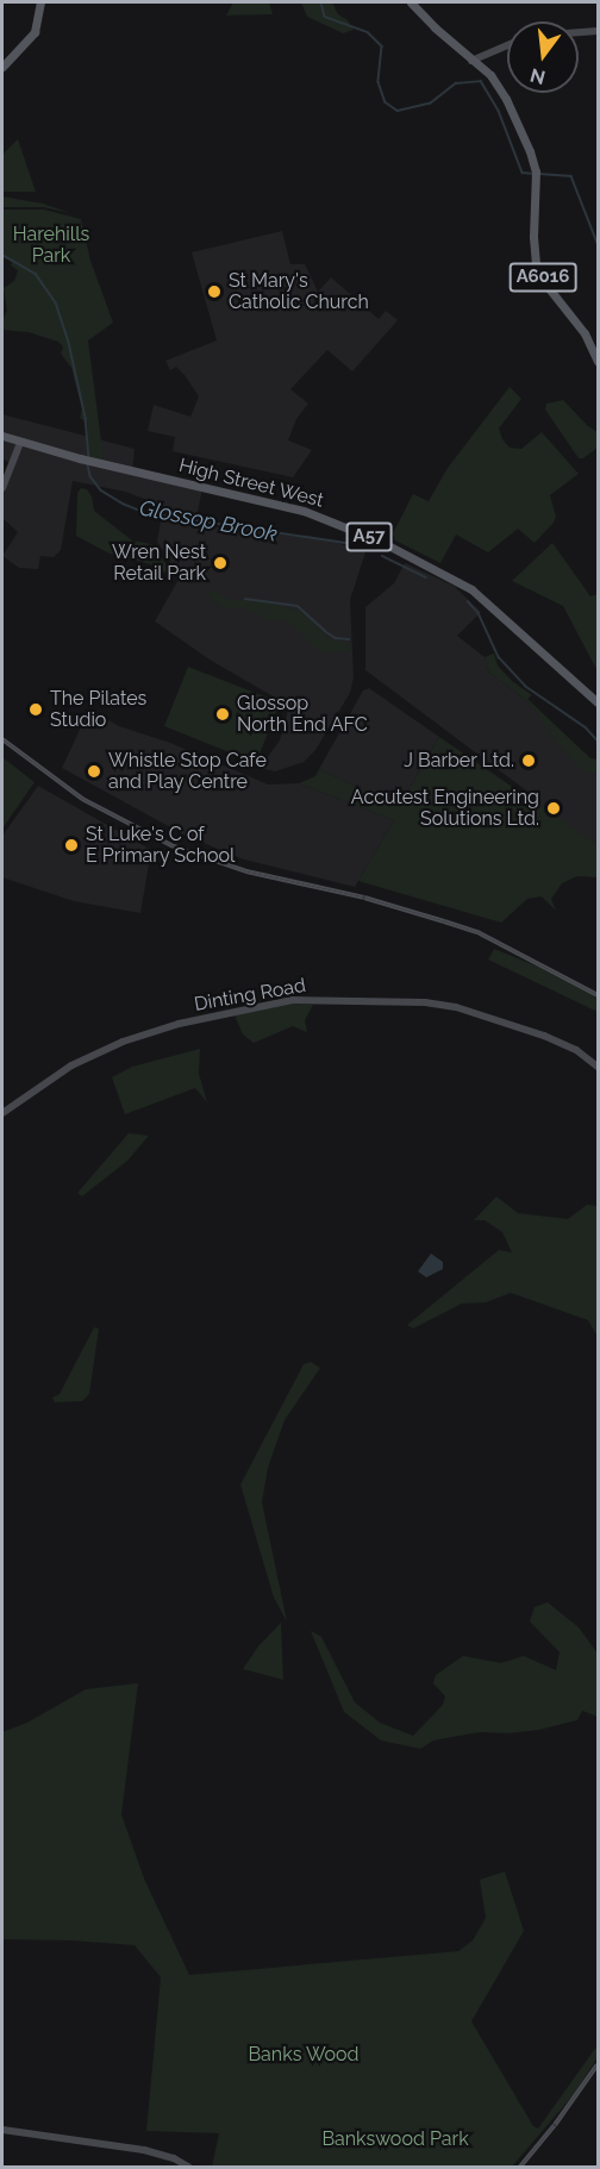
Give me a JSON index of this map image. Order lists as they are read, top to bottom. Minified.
{"streets":{"main road":["A6016","High Street West","A57"],"street":["Dinting Road"]},"crossings":[["High Street West","A57"]],"water":["Glossop Brook"],"parks":["Harehills Park","Banks Wood","Bankswood Park"],"places":["St Mary's Catholic Church","Wren Nest Retail Park","The Pilates Studio","Glossop North End AFC","J Barber Ltd.","Whistle Stop Cafe and Play Centre","Accutest Engineering Solutions Ltd.","St Luke's C of E Primary School"],"north":"bottom"}
